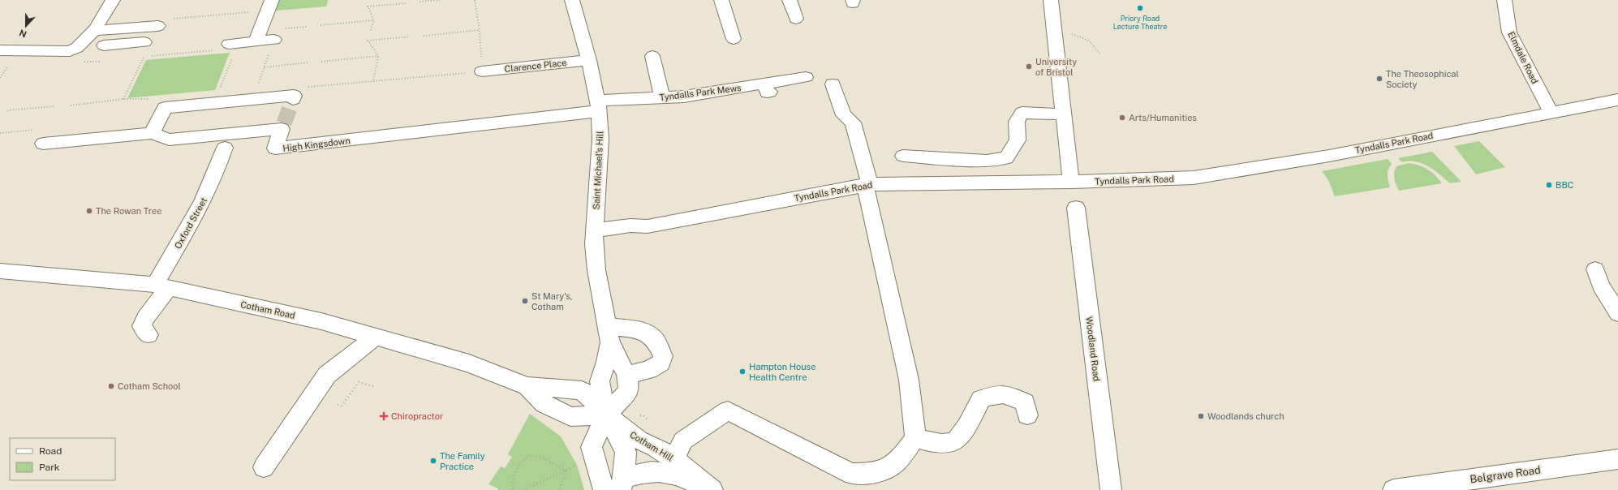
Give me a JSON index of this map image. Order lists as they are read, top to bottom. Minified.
{"streets":{"street":["Elmdale Road","Clarence Place","Tyndalls Park Mews","Tyndalls Park Road","High Kingsdown","Saint Michael's Hill","Oxford Street","Cotham Road","Woodland Road","Cotham Hill","Belgrave Road"]},"crossings":[["Elmdale Road","Tyndalls Park Road"],["Clarence Place","Saint Michael's Hill"],["Tyndalls Park Mews","High Kingsdown"],["Tyndalls Park Mews","Saint Michael's Hill"],["Tyndalls Park Road","Saint Michael's Hill"],["High Kingsdown","Saint Michael's Hill"],["Saint Michael's Hill","Cotham Road"],["Saint Michael's Hill","Cotham Hill"],["Oxford Street","Cotham Road"],["Cotham Road","Cotham Hill"]],"places":{"other":["Priory Road Lecture Theatre","University of Bristol","The Theosophical Society","Arts/Humanities","BBC","The Rowan Tree","St Mary's, Cotham","Hampton House Health Centre","Cotham School","Woodlands church","The Family Practice"],"health":["Chiropractor"]},"legend":["Road","Park"],"north":"bottom"}
